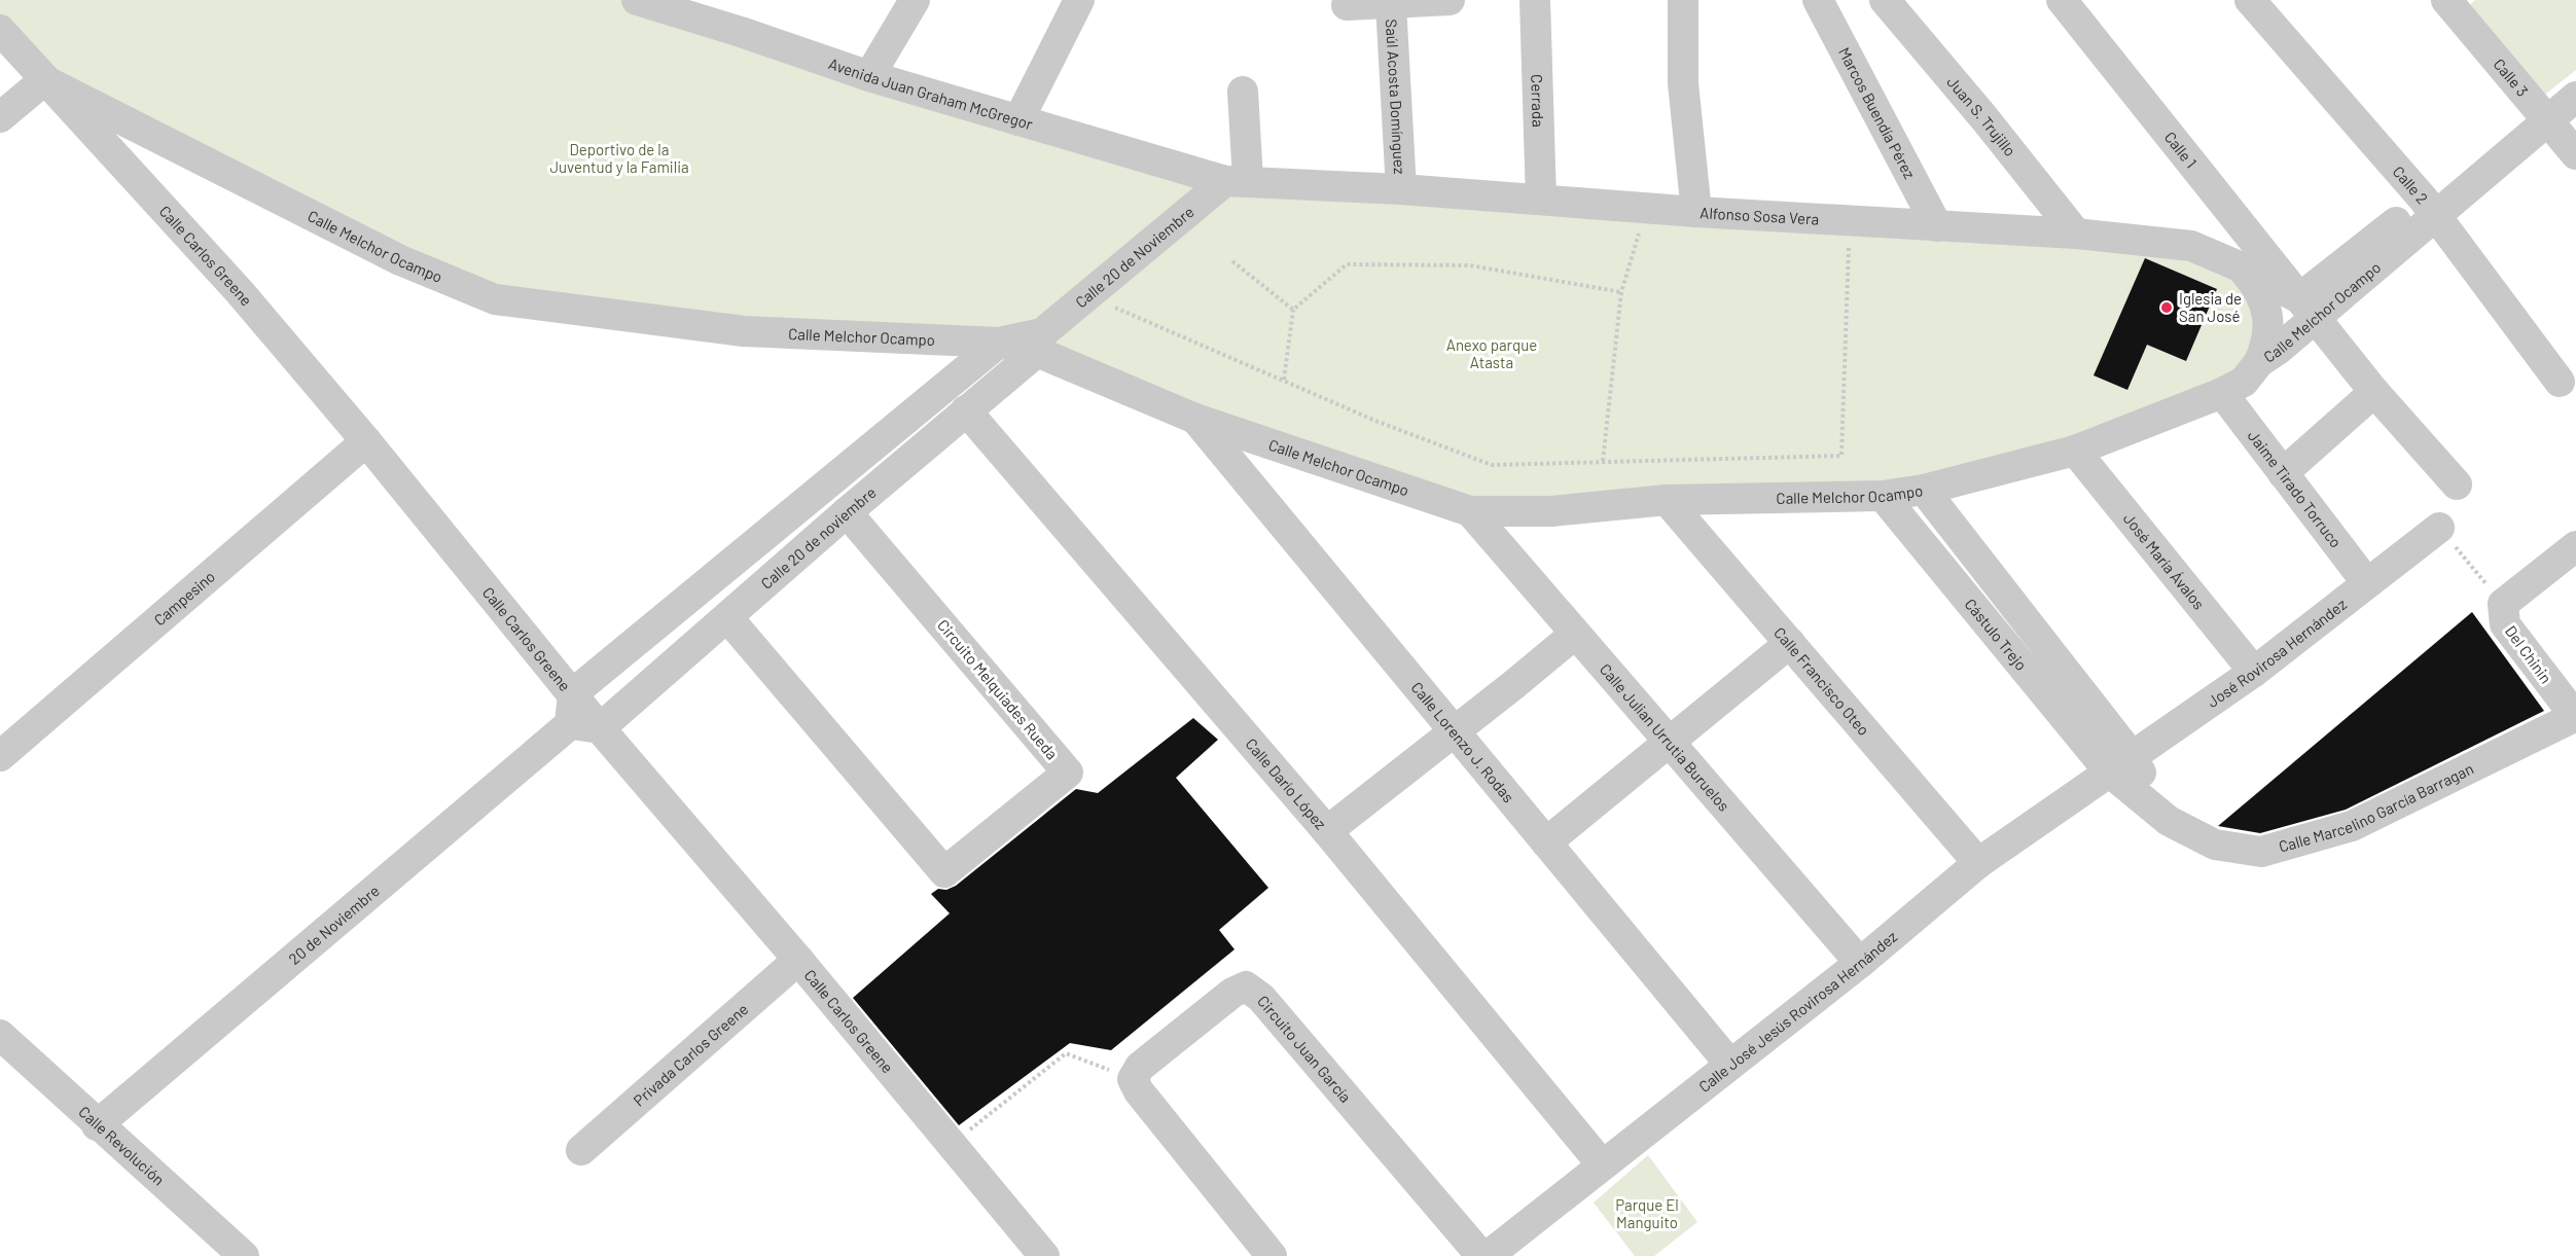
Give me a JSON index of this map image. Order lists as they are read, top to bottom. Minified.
{"streets":{"street":["Calle 3","Avenida Juan Graham McGregor","Saúl Acosta Domínguez","Cerrada","Marcos Buendía Pérez","Juan S. Trujillo","Calle 1","Calle 2","Alfonso Sosa Vera","Calle Melchor Ocampo","Calle Carlos Greene","Calle 20 de Noviembre","Jaime Tirado Torruco","Calle 20 de noviembre","José María Ávalos","Campesino","Cástulo Trejo","José Rovirosa Hernández","Del Chinin","Calle Francisco Oteo","Circuito Melquiades Rueda","Calle Julian Urrutia Buruelos","Calle Lorenzo J. Rodas","Calle Darío López","Calle Marcelino García Barragan","20 de Noviembre","Calle José Jesús Rovirosa Hernández","Circuito Juan García","Privada Carlos Greene","Calle Revolución"]},"crossings":[["Calle 3","Calle Melchor Ocampo"],["Avenida Juan Graham McGregor","Alfonso Sosa Vera"],["Avenida Juan Graham McGregor","Calle 20 de Noviembre"],["Saúl Acosta Domínguez","Alfonso Sosa Vera"],["Cerrada","Alfonso Sosa Vera"],["Marcos Buendía Pérez","Alfonso Sosa Vera"],["Juan S. Trujillo","Alfonso Sosa Vera"],["Calle 1","Alfonso Sosa Vera"],["Calle 1","Calle Melchor Ocampo"],["Calle 2","Calle Melchor Ocampo"],["Alfonso Sosa Vera","Calle Melchor Ocampo"],["Alfonso Sosa Vera","Calle 20 de Noviembre"],["Calle Melchor Ocampo","Calle Carlos Greene"],["Calle Melchor Ocampo","Calle 20 de Noviembre"],["Calle Melchor Ocampo","Jaime Tirado Torruco"],["Calle Melchor Ocampo","Calle 20 de noviembre"],["Calle Melchor Ocampo","José María Ávalos"],["Calle Melchor Ocampo","Cástulo Trejo"],["Calle Melchor Ocampo","Calle Francisco Oteo"],["Calle Melchor Ocampo","Calle Julian Urrutia Buruelos"],["Calle Melchor Ocampo","Calle Lorenzo J. Rodas"],["Calle Carlos Greene","Calle 20 de noviembre"],["Calle Carlos Greene","Campesino"],["Calle Carlos Greene","Privada Carlos Greene"],["Calle 20 de Noviembre","Calle 20 de noviembre"],["Jaime Tirado Torruco","José Rovirosa Hernández"],["Calle 20 de noviembre","Circuito Melquiades Rueda"],["Calle 20 de noviembre","Calle Darío López"],["José María Ávalos","José Rovirosa Hernández"],["Cástulo Trejo","José Rovirosa Hernández"],["Cástulo Trejo","Calle Marcelino García Barragan"],["Cástulo Trejo","Calle José Jesús Rovirosa Hernández"],["José Rovirosa Hernández","Calle Marcelino García Barragan"],["José Rovirosa Hernández","Calle José Jesús Rovirosa Hernández"],["Del Chinin","Calle Marcelino García Barragan"],["Calle Francisco Oteo","Calle José Jesús Rovirosa Hernández"],["Calle Julian Urrutia Buruelos","Calle José Jesús Rovirosa Hernández"],["Calle Lorenzo J. Rodas","Calle José Jesús Rovirosa Hernández"],["Calle Darío López","Calle José Jesús Rovirosa Hernández"],["Calle Marcelino García Barragan","Calle José Jesús Rovirosa Hernández"],["20 de Noviembre","Calle Revolución"]],"parks":["Deportivo de la Juventud y la Familia","Anexo parque Atasta","Parque El Manguito"],"places":["Iglesia de San José"]}
